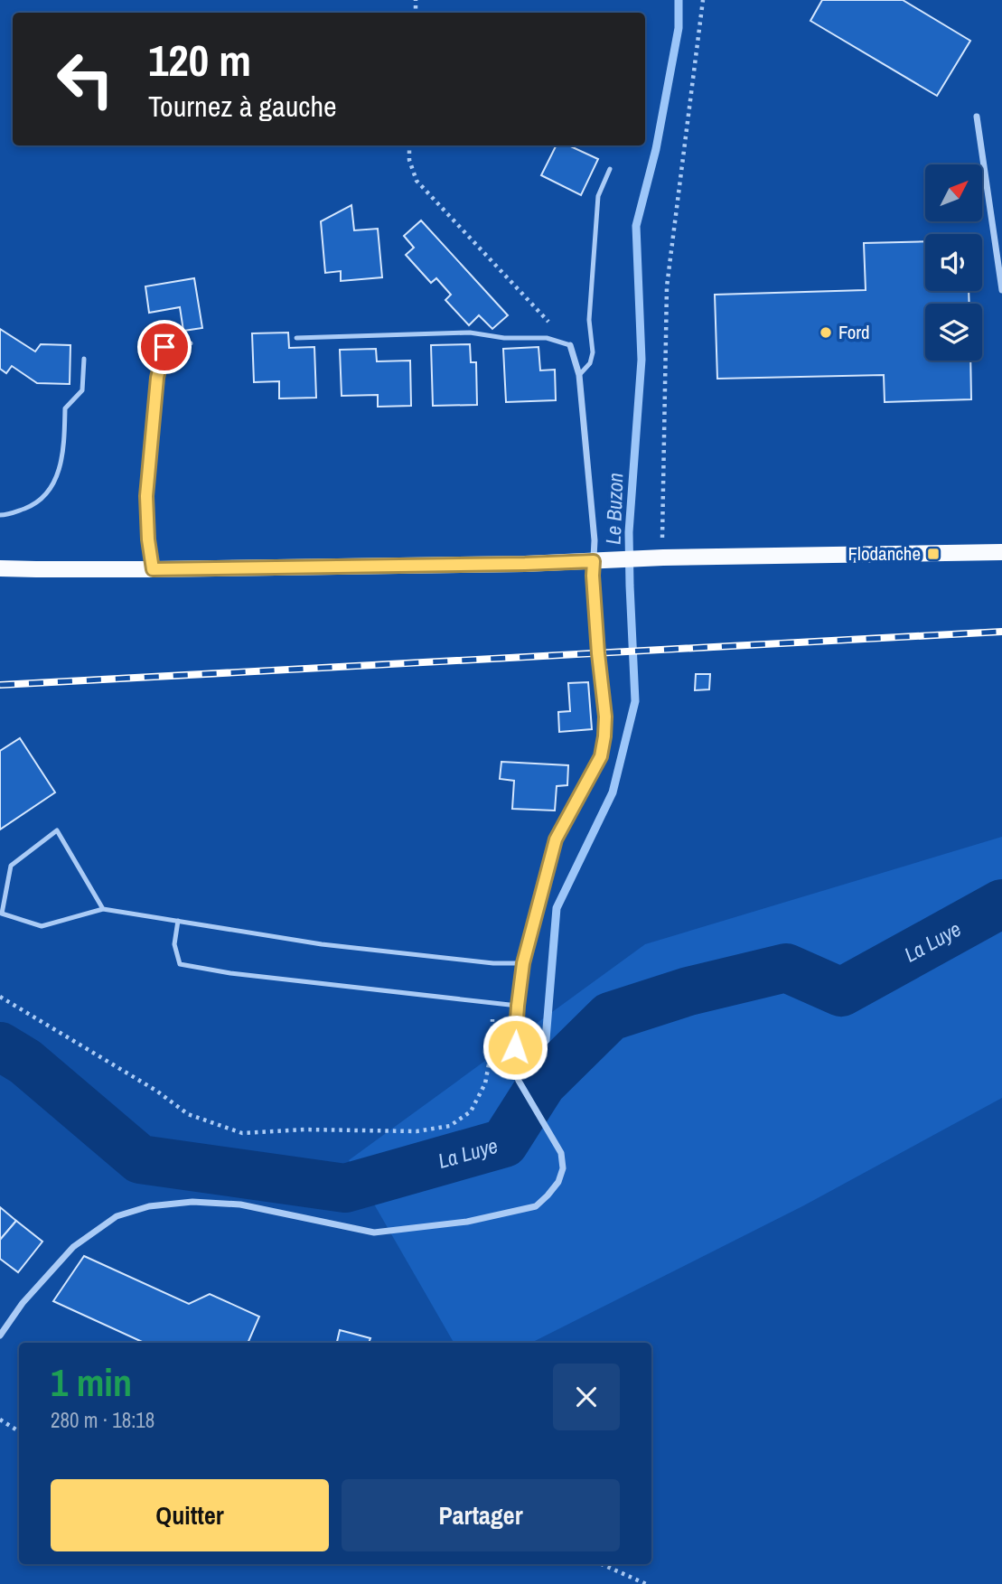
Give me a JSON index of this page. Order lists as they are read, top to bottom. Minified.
{"water":["Le Buzon","La Luye"],"places":{"other":["Ford"],"transit":["Flodanche"]},"north":"top right","page":{"turn":["120 m","Tournez à gauche"],"heading":["1 min","280 m · 18:18"],"buttons":["Quitter","Partager"]}}
